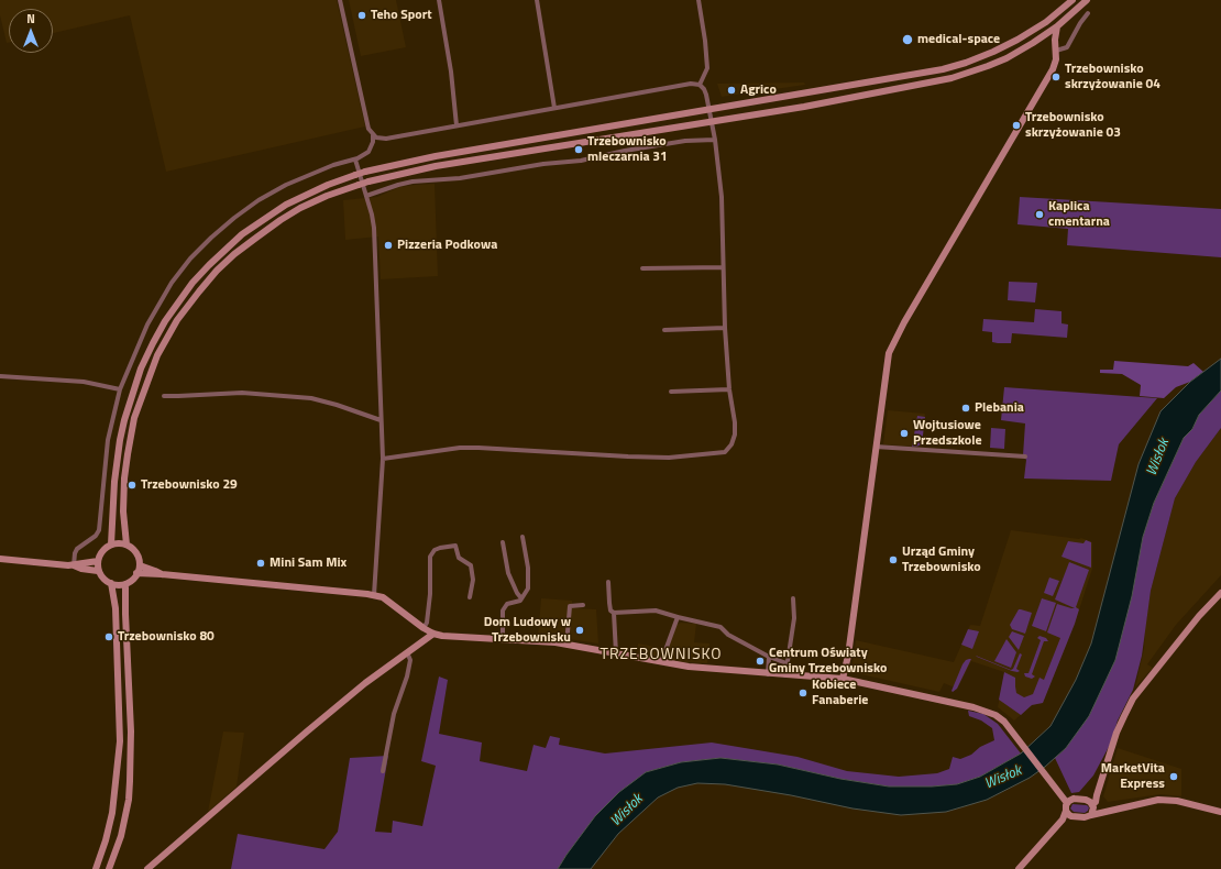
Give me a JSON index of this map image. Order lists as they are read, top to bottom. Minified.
{"districts":["TRZEBOWNISKO"],"water":["Wisłok"],"places":["Teho Sport","medical-space","Trzebownisko skrzyżowanie 04","Agrico","Trzebownisko skrzyżowanie 03","Trzebownisko mleczarnia 31","Kaplica cmentarna","Pizzeria Podkowa","Plebania","Wojtusiowe Przedszkole","Trzebownisko 29","Urząd Gminy Trzebownisko","Mini Sam Mix","Dom Ludowy w Trzebownisku","Trzebownisko 80","Centrum Oświaty Gminy Trzebownisko","Kobiece Fanaberie","MarketVita Express"],"north":"top"}
